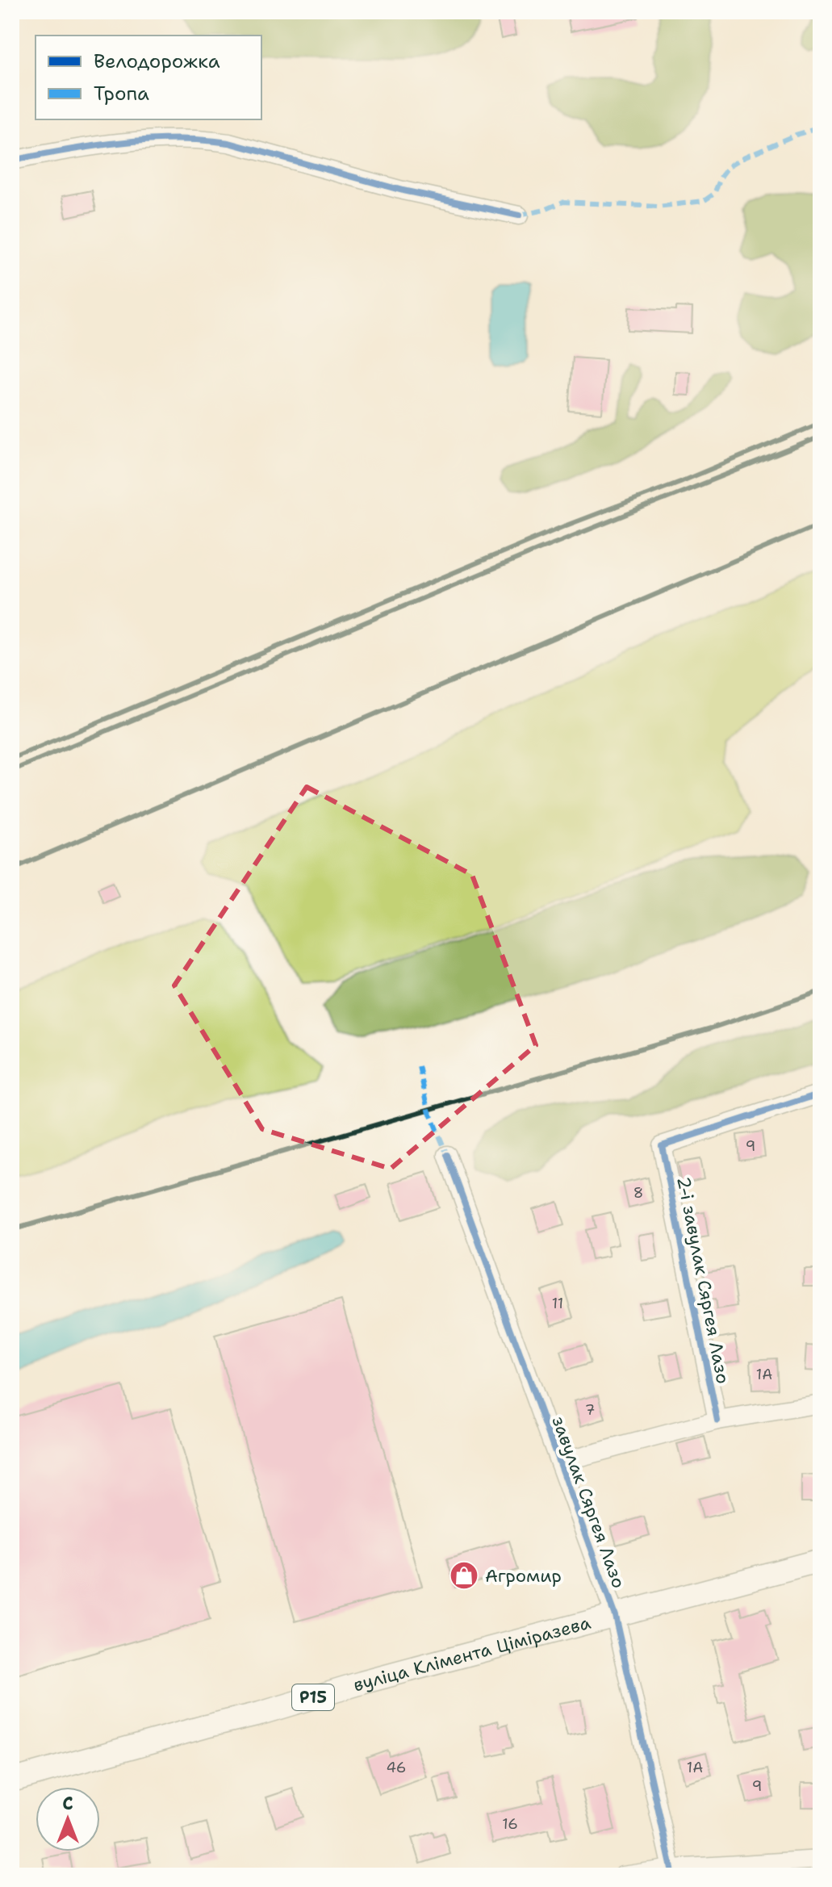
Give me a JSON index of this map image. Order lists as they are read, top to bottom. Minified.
{"streets":{"main road":["вуліца Клімента Ціміразева","Р15"],"street":["2-і завулак Сяргея Лазо","завулак Сяргея Лазо"]},"crossings":[["завулак Сяргея Лазо","вуліца Клімента Ціміразева"]],"places":{"shop":["Агромир"]},"house_numbers":["9","8","11","1А","7","46","1А","9","16"],"legend":["Велодорожка","Тропа"],"north":"top"}
